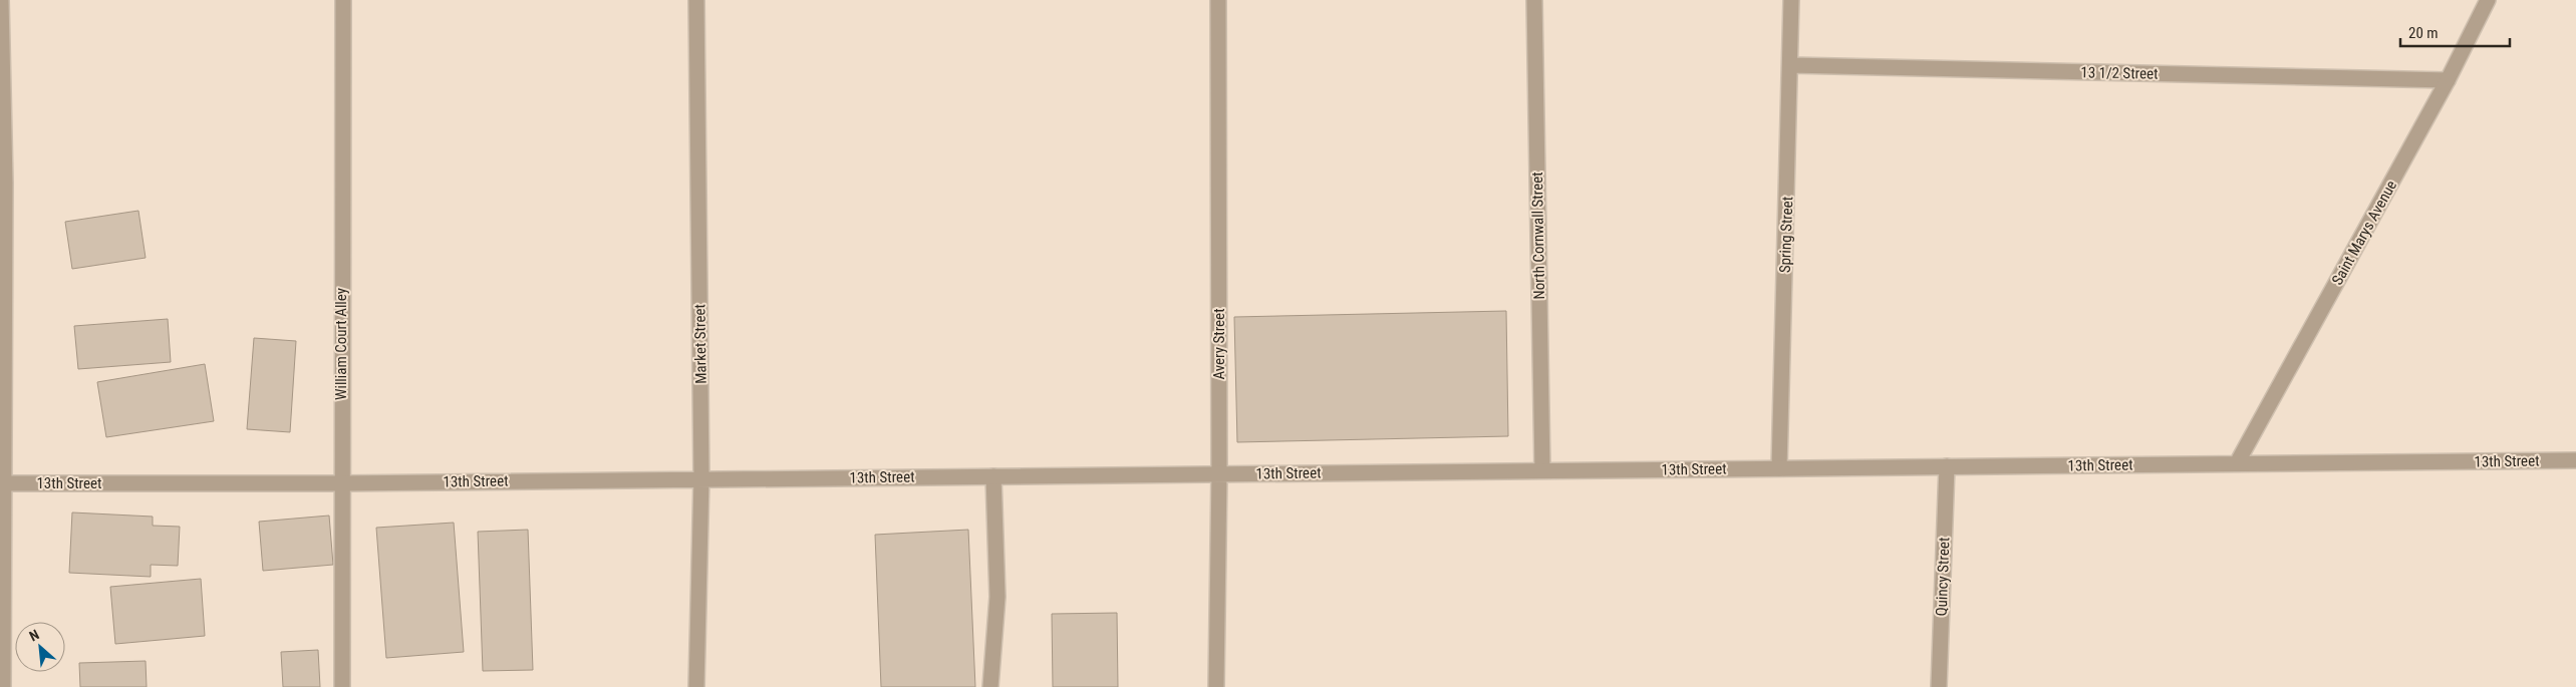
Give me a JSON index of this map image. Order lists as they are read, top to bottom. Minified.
{"streets":{"street":["13 1/2 Street","Saint Marys Avenue","Spring Street","North Cornwall Street","William Court Alley","Market Street","Avery Street","13th Street","Quincy Street"]},"crossings":[["13 1/2 Street","Saint Marys Avenue"],["13 1/2 Street","Spring Street"],["Saint Marys Avenue","13th Street"],["Spring Street","13th Street"],["North Cornwall Street","13th Street"],["William Court Alley","13th Street"],["Market Street","13th Street"],["Avery Street","13th Street"],["13th Street","Quincy Street"]],"scale_bar":"20 m","north":"top left"}
